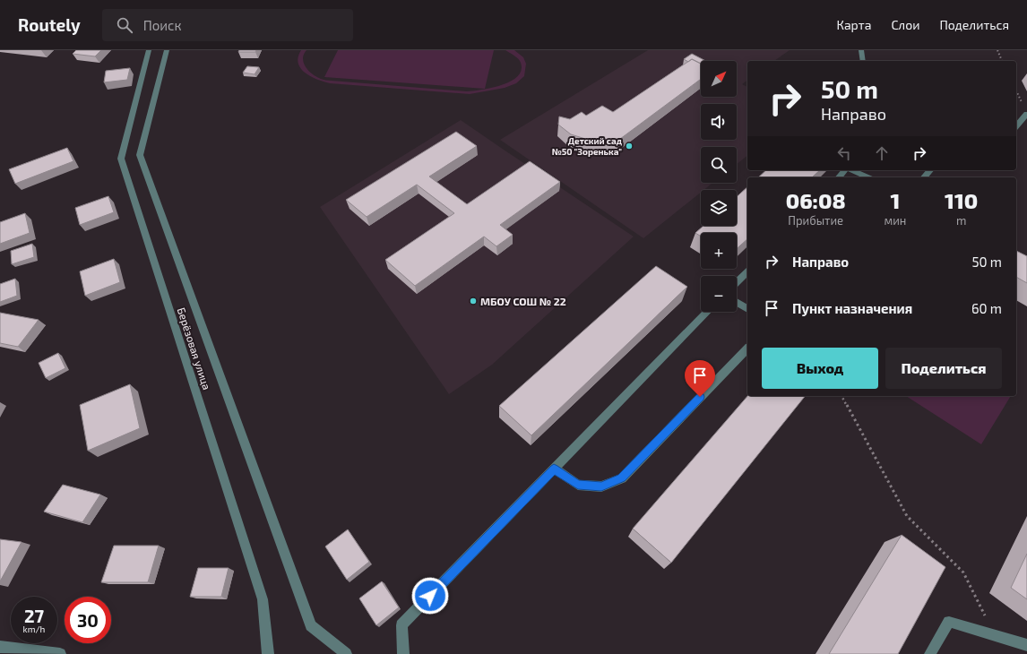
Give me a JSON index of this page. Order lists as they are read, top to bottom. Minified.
{"streets":{"street":["Берёзовая улица"]},"places":["Детский сад №50 \"Зоренька\"","МБОУ СОШ № 22"],"north":"top right","page":{"header":"Routely","search":"Поиск","nav":["Карта","Слои","Поделиться"],"map_buttons":["+","−"],"turn":["50 m","Направо"],"eta":["06:08","Прибытие","1","мин","110","m"],"list":[{"name":"Направо","value":"50 m"},{"name":"Пункт назначения","value":"60 m"}],"buttons":["Выход","Поделиться"],"speed":"27 km/h","limit":"30"}}
